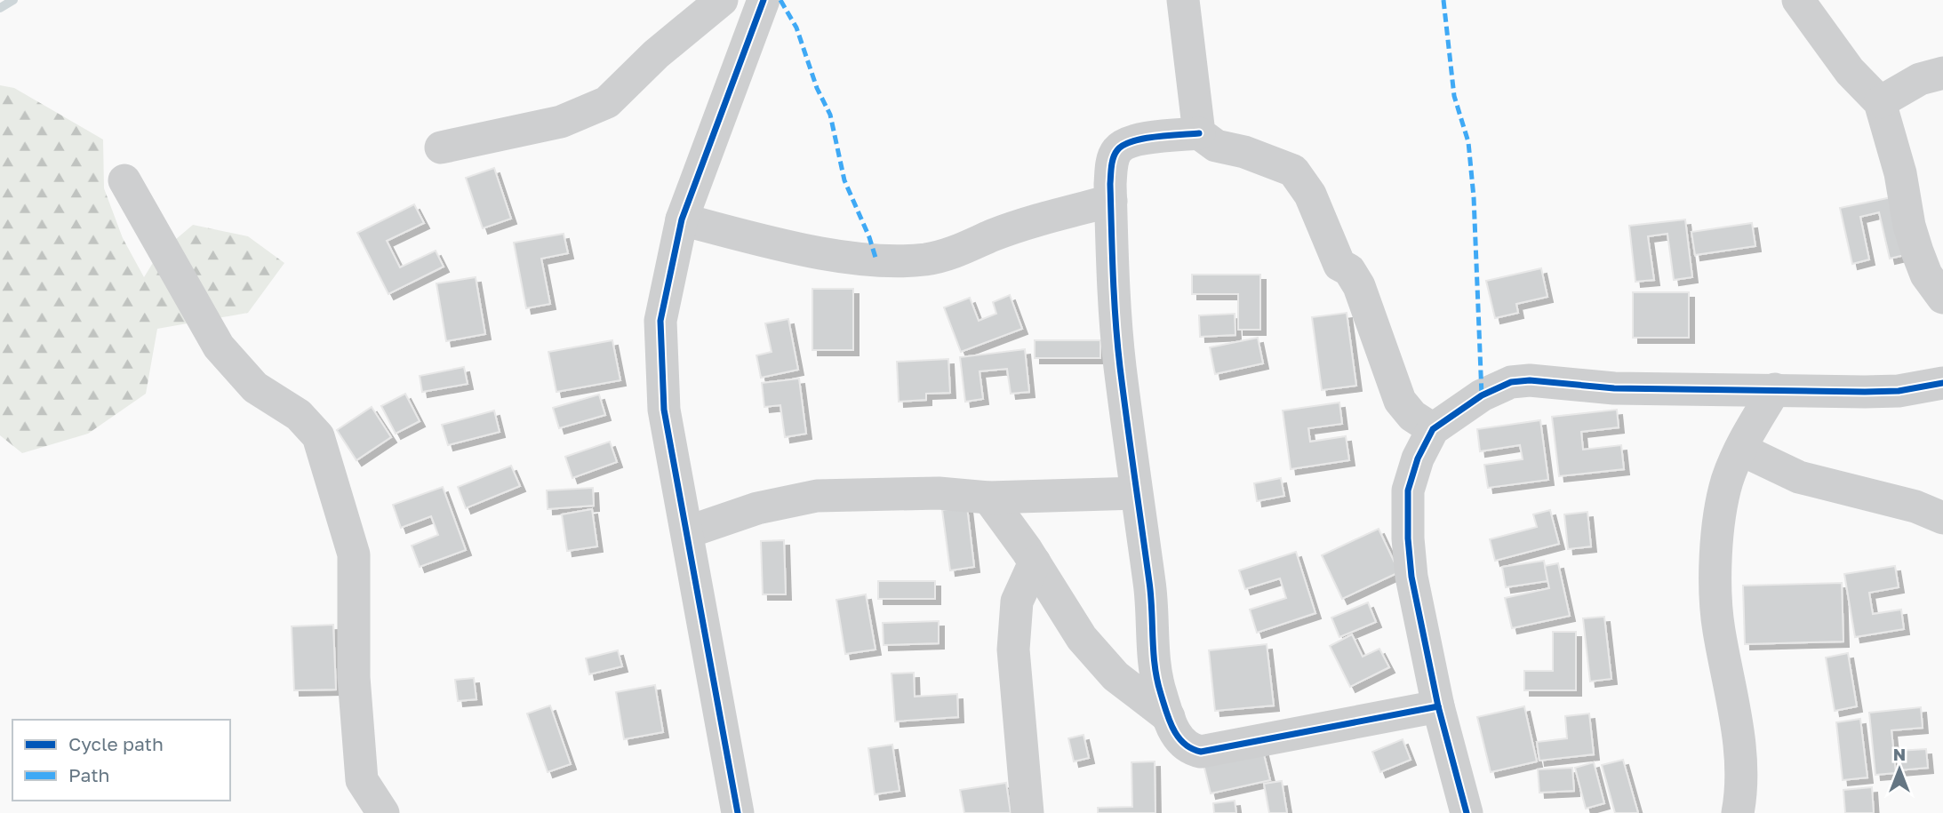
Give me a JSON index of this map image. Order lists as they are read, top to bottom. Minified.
{"legend":["Cycle path","Path"],"north":"top"}
